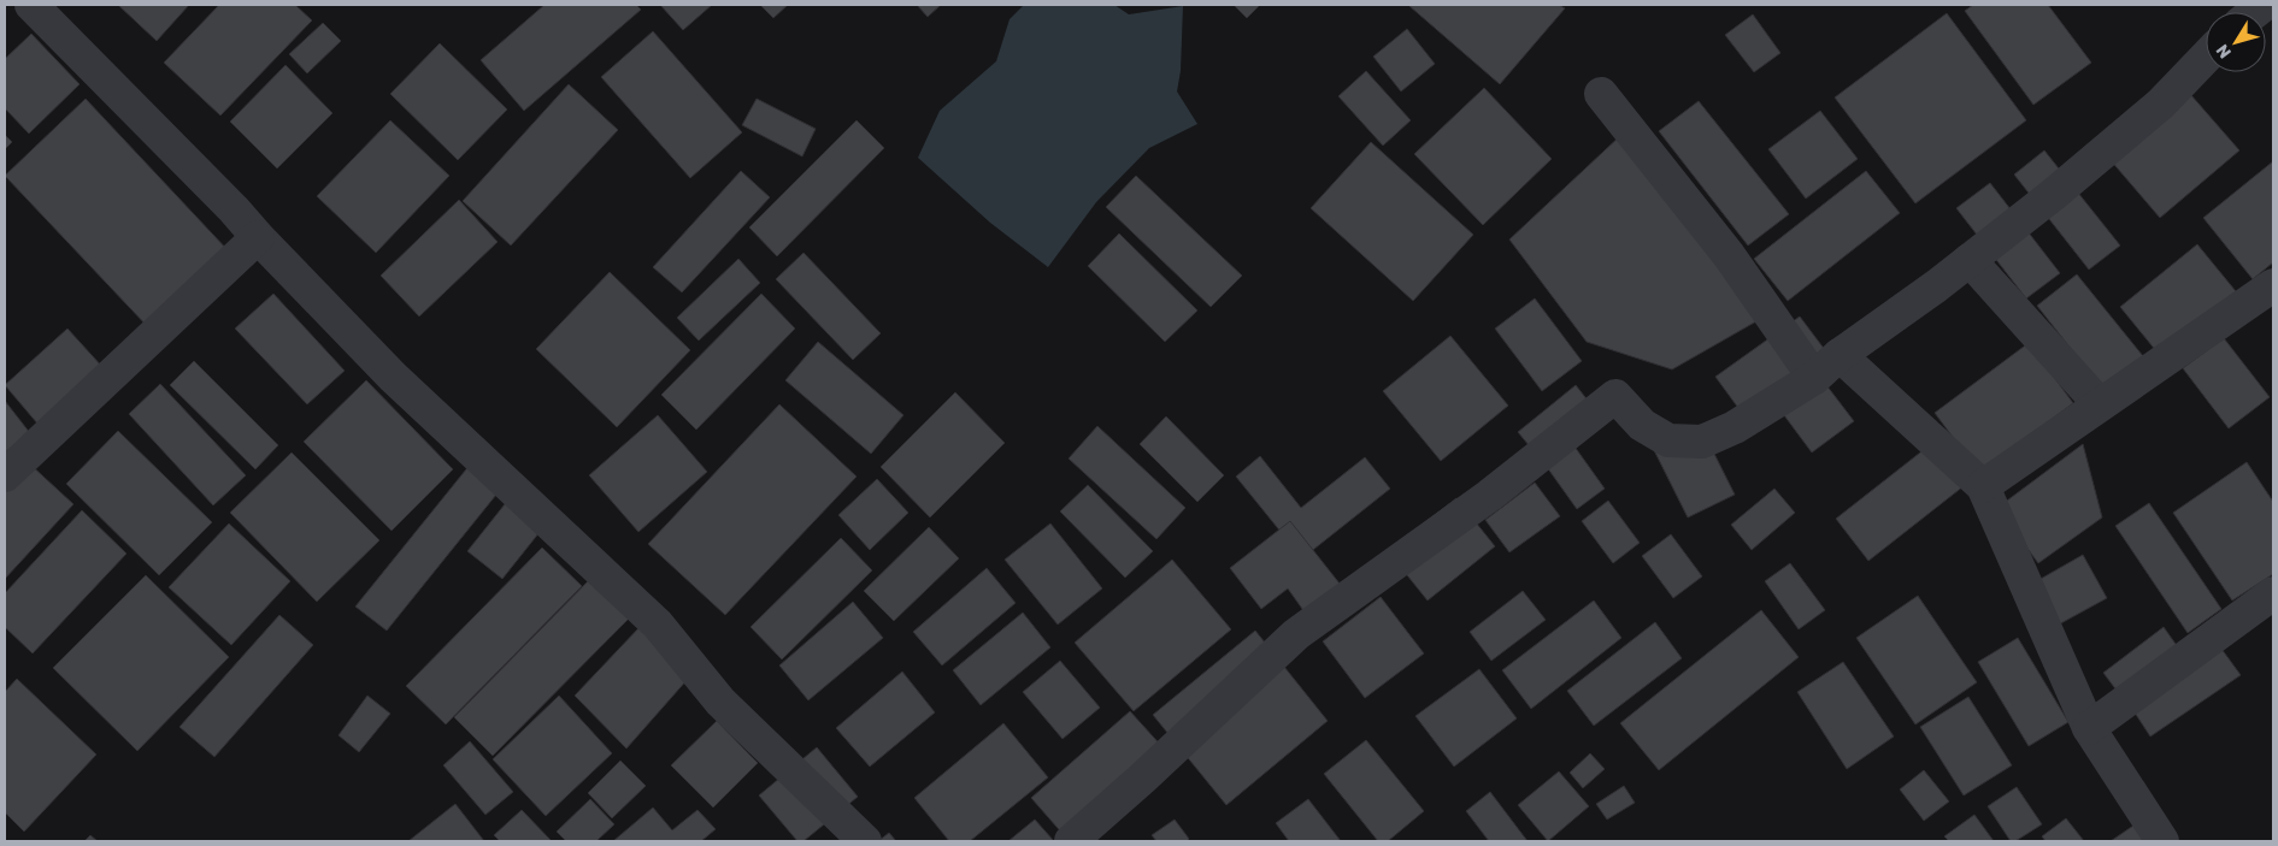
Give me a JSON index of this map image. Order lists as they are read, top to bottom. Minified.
{"north":"bottom left"}
